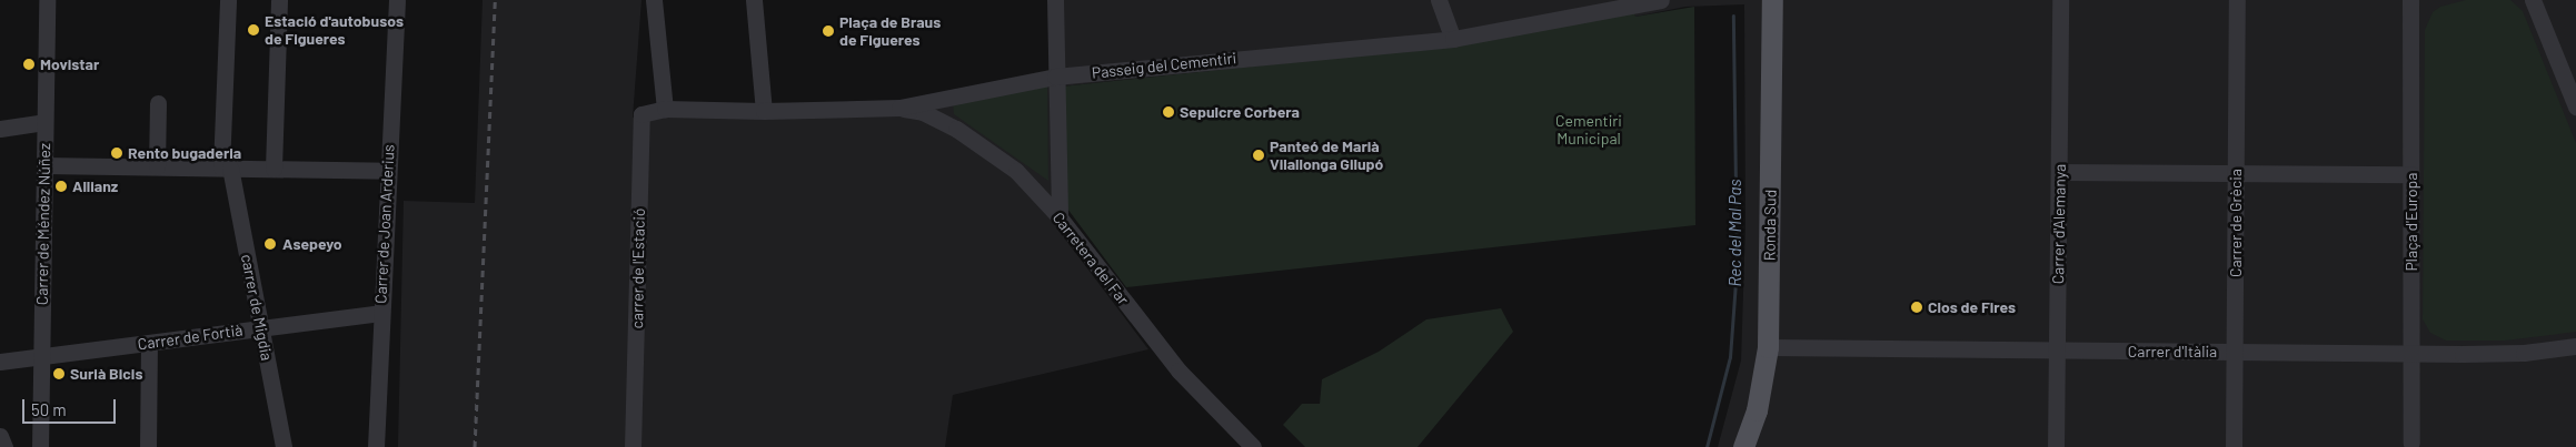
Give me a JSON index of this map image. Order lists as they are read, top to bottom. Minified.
{"streets":{"main road":["Ronda Sud"],"street":["Passeig del Cementiri","Plaça d'Europa","Carrer de Grècia","Carrer de Méndez Núñez","Carrer de Joan Arderius","Carrer d'Alemanya","Carretera del Far","carrer de l'Estació","carrer de Migdia","Carrer de Fortià","Carrer d'Itàlia"]},"crossings":[["Passeig del Cementiri","Carretera del Far"],["Passeig del Cementiri","carrer de l'Estació"],["Plaça d'Europa","Carrer d'Itàlia"],["Carrer de Grècia","Carrer d'Itàlia"],["Carrer de Méndez Núñez","Carrer de Fortià"],["Carrer de Joan Arderius","Carrer de Fortià"],["Carrer d'Alemanya","Carrer d'Itàlia"],["Ronda Sud","Carrer d'Itàlia"],["carrer de Migdia","Carrer de Fortià"]],"water":["Rec del Mal Pas"],"parks":["Cementiri Municipal"],"places":["Estació d'autobusos de Figueres","Plaça de Braus de Figueres","Movistar","Sepulcre Corbera","Rento bugaderia","Panteó de Marià Vilallonga Gilupó","Allianz","Asepeyo","Clos de Fires","Surià Bicis"],"scale_bar":"50 m"}
